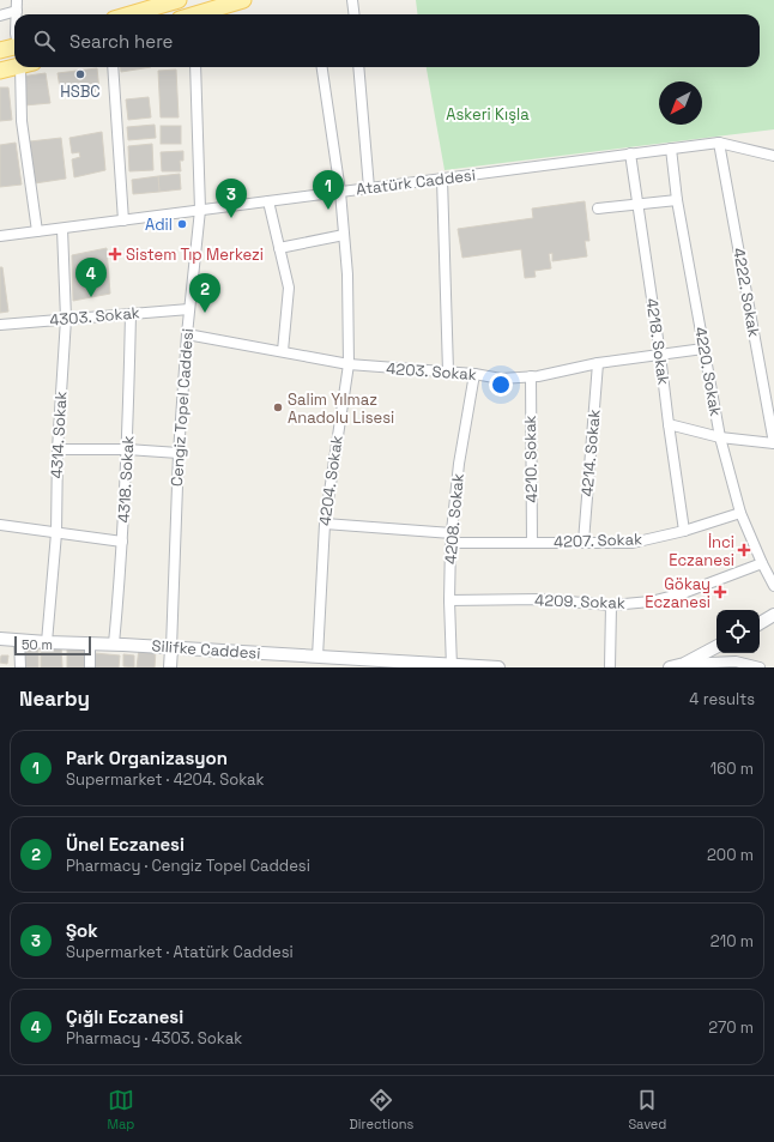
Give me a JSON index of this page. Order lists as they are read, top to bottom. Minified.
{"streets":{"street":["Atatürk Caddesi","4222. Sokak","4303. Sokak","4218. Sokak","4203. Sokak","4220. Sokak","Cengiz Topel Caddesi","4314. Sokak","4214. Sokak","4210. Sokak","4318. Sokak","4204. Sokak","4208. Sokak","4207. Sokak","4209. Sokak","Silifke Caddesi"]},"crossings":[["Atatürk Caddesi","4222. Sokak"],["Atatürk Caddesi","4218. Sokak"],["Atatürk Caddesi","4220. Sokak"],["Atatürk Caddesi","Cengiz Topel Caddesi"],["Atatürk Caddesi","4314. Sokak"],["Atatürk Caddesi","4204. Sokak"],["4303. Sokak","Cengiz Topel Caddesi"],["4303. Sokak","4314. Sokak"],["4303. Sokak","4318. Sokak"],["4218. Sokak","4203. Sokak"],["4218. Sokak","4207. Sokak"],["4203. Sokak","4220. Sokak"],["4203. Sokak","Cengiz Topel Caddesi"],["4203. Sokak","4214. Sokak"],["4203. Sokak","4210. Sokak"],["4203. Sokak","4204. Sokak"],["4203. Sokak","4208. Sokak"],["4220. Sokak","4207. Sokak"],["4220. Sokak","4209. Sokak"],["Cengiz Topel Caddesi","Silifke Caddesi"],["4314. Sokak","Silifke Caddesi"],["4214. Sokak","4207. Sokak"],["4210. Sokak","4207. Sokak"],["4318. Sokak","Silifke Caddesi"],["4204. Sokak","4207. Sokak"],["4204. Sokak","Silifke Caddesi"],["4208. Sokak","4207. Sokak"],["4208. Sokak","4209. Sokak"],["4208. Sokak","Silifke Caddesi"]],"parks":["Askeri Kışla"],"places":{"other":["HSBC","Adil","Salim Yılmaz Anadolu Lisesi"],"health":["Sistem Tıp Merkezi","İnci Eczanesi","Gökay Eczanesi"]},"scale_bar":"50 m","north":"bottom left","page":{"search":"Search here","pins":["1","3","4","2"],"scale":"50 m","heading":["Nearby","4 results"],"list":[{"mark":"1","name":"Park Organizasyon","note":"Supermarket · 4204. Sokak","value":"160 m"},{"mark":"2","name":"Ünel Eczanesi","note":"Pharmacy · Cengiz Topel Caddesi","value":"200 m"},{"mark":"3","name":"Şok","note":"Supermarket · Atatürk Caddesi","value":"210 m"},{"mark":"4","name":"Çığlı Eczanesi","note":"Pharmacy · 4303. Sokak","value":"270 m"}],"nav":["Map","Directions","Saved"]}}
